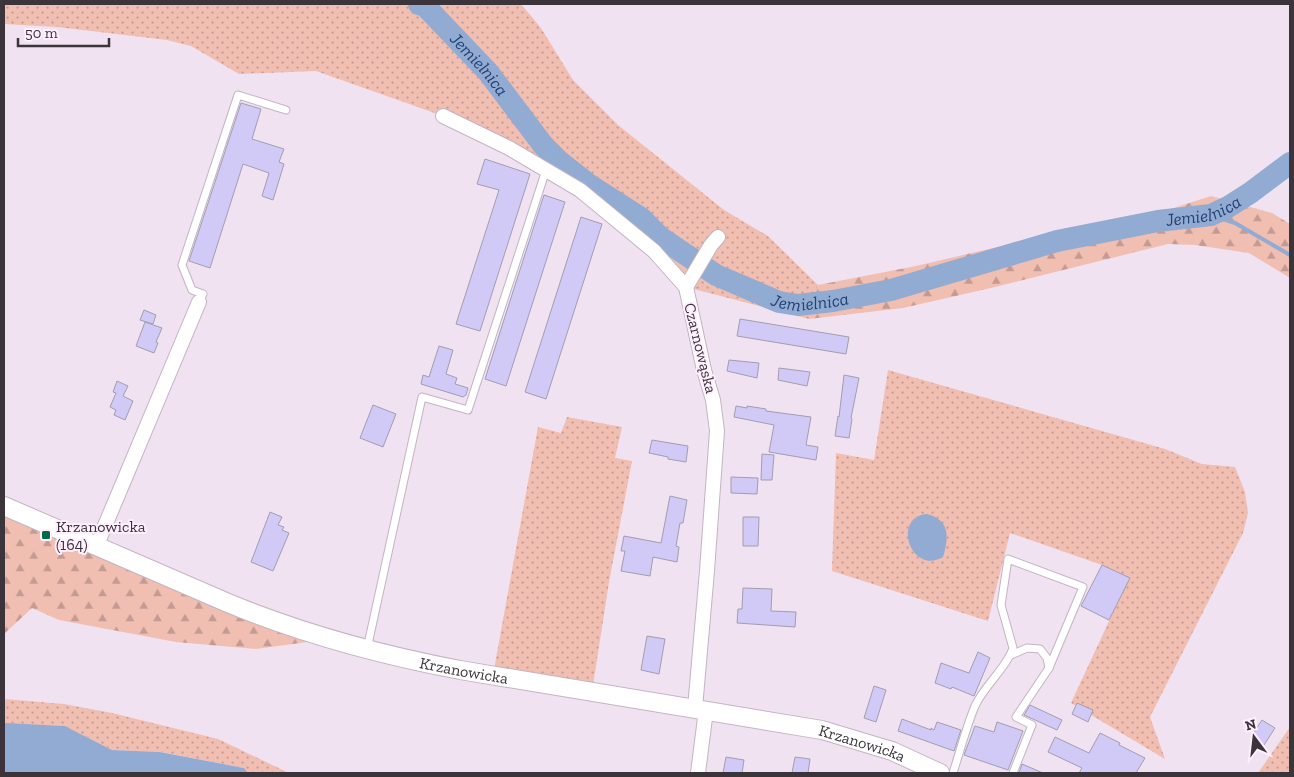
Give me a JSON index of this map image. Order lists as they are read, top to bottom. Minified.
{"streets":{"street":["Czarnowąska","Krzanowicka"]},"crossings":[["Czarnowąska","Krzanowicka"]],"water":["Jemielnica"],"places":{"transit":["Krzanowicka (164)"]},"scale_bar":"50 m","north":"top"}
